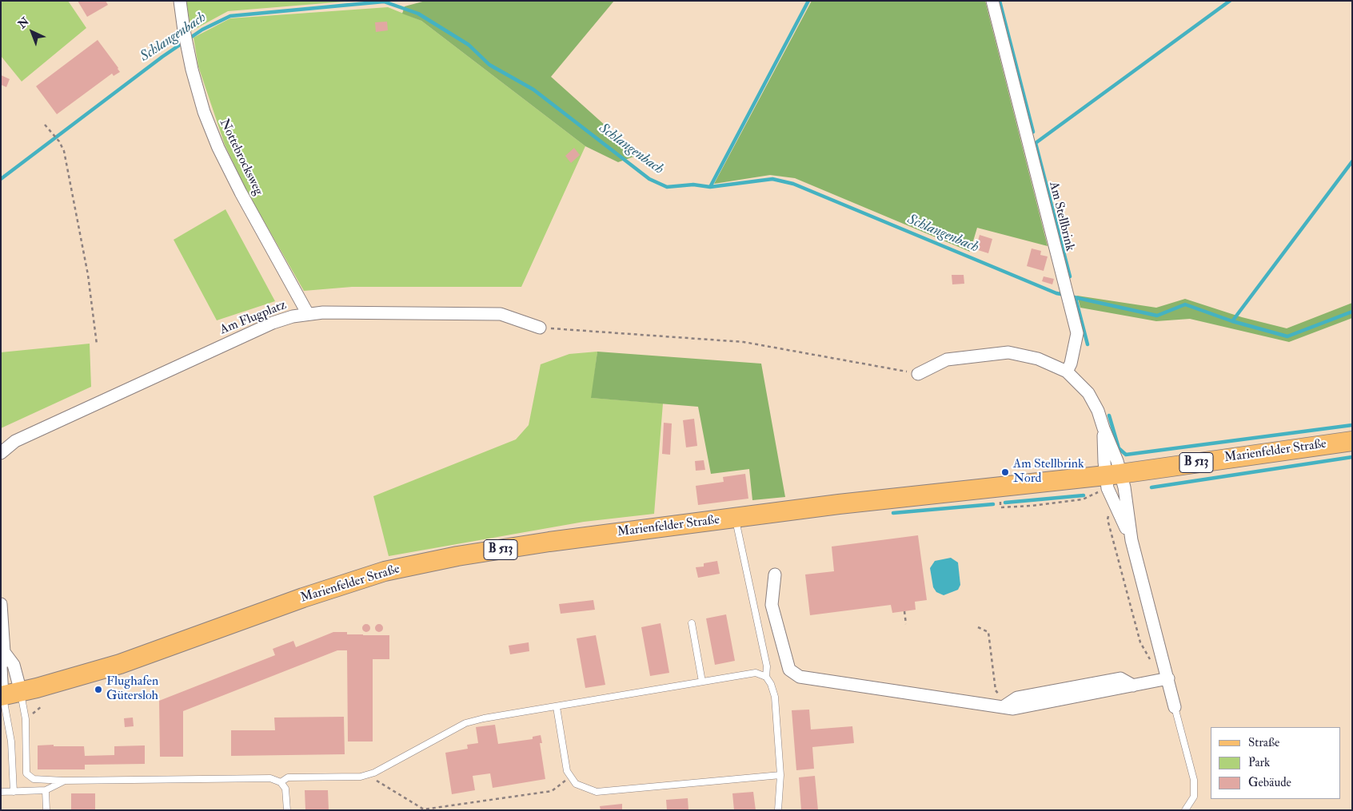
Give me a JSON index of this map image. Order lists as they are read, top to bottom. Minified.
{"streets":{"main road":["Marienfelder Straße","B 513"],"street":["Nottebrocksweg","Am Stellbrink","Am Flugplatz"]},"crossings":[["Nottebrocksweg","Am Flugplatz"]],"water":["Schlangenbach"],"places":["Am Stellbrink Nord","Flughafen Gütersloh"],"legend":["Straße","Park","Gebäude"],"north":"top left"}
